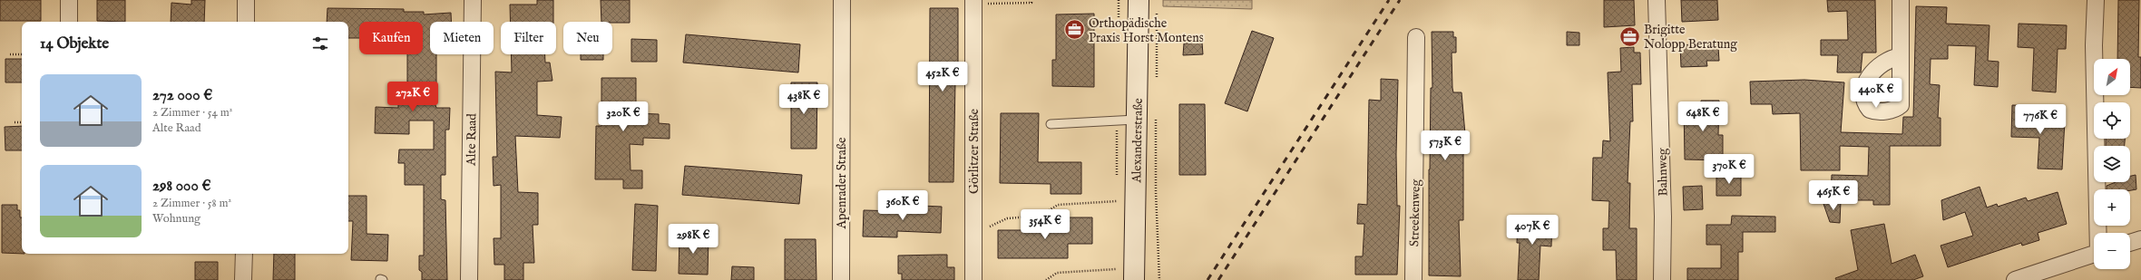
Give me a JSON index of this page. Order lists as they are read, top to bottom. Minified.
{"streets":{"main road":["Alexanderstraße"],"street":["Alte Raad","Görlitzer Straße","Bahnweg","Apenrader Straße","Streekenweg"]},"places":{"office":["Orthopädische Praxis Horst Montens","Brigitte Nolopp Beratung"]},"north":"top right","page":{"chip":["Kaufen","Mieten","Filter","Neu"],"heading":"14 Objekte","map_buttons":["+","−"],"price":["452K €","440K €","272K €","438K €","320K €","648K €","776K €","573K €","370K €","465K €","360K €","354K €","407K €","298K €"],"list":[{"name":"272 000 €","note":"2 Zimmer · 54 m² · Alte Raad"},{"name":"298 000 €","note":"2 Zimmer · 58 m² · Wohnung"}]}}
